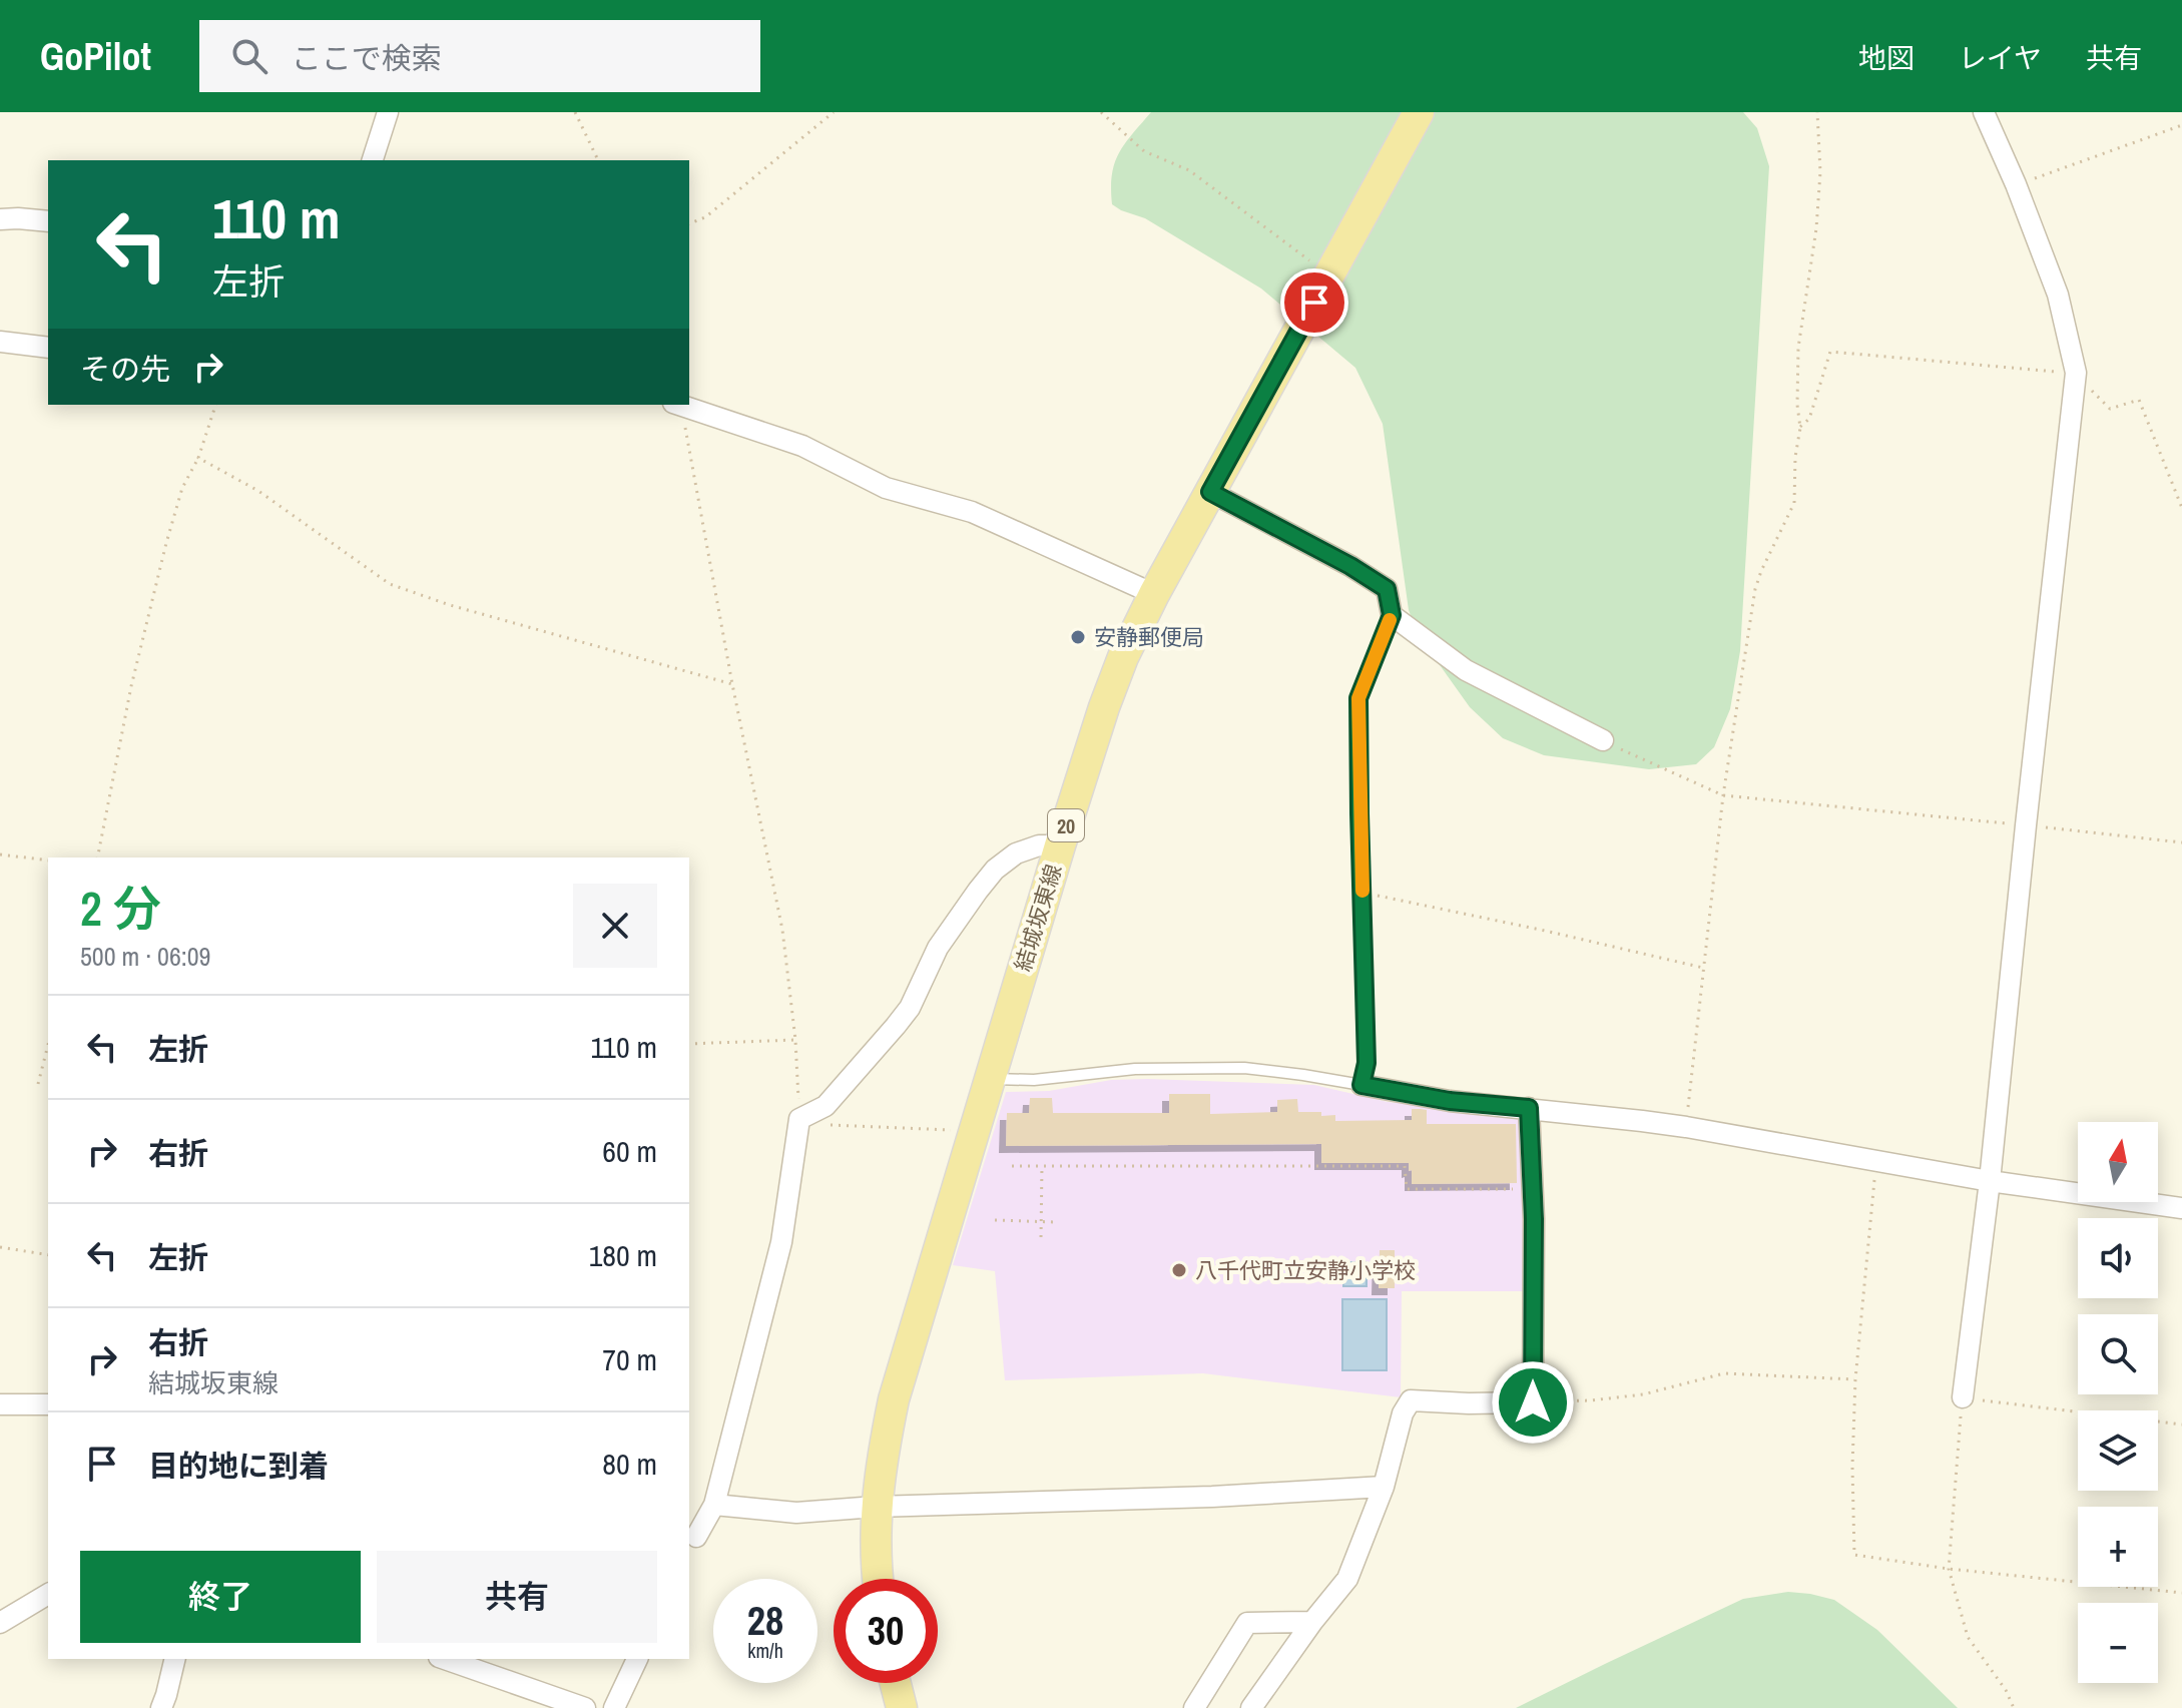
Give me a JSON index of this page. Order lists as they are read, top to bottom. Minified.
{"streets":{"main road":["20","結城坂東線"]},"places":["安静郵便局","八千代町立安静小学校"],"north":"top","page":{"header":"GoPilot","search":"ここで検索","nav":["地図","レイヤ","共有"],"turn":["110 m","左折"],"then":"その先","heading":["2 分","500 m · 06:09"],"list":[{"name":"左折","value":"110 m"},{"name":"右折","value":"60 m"},{"name":"左折","value":"180 m"},{"name":"右折","note":"結城坂東線","value":"70 m"},{"name":"目的地に到着","value":"80 m"}],"map_buttons":["+","−"],"buttons":["終了","共有"],"speed":"28 km/h","limit":"30"}}
